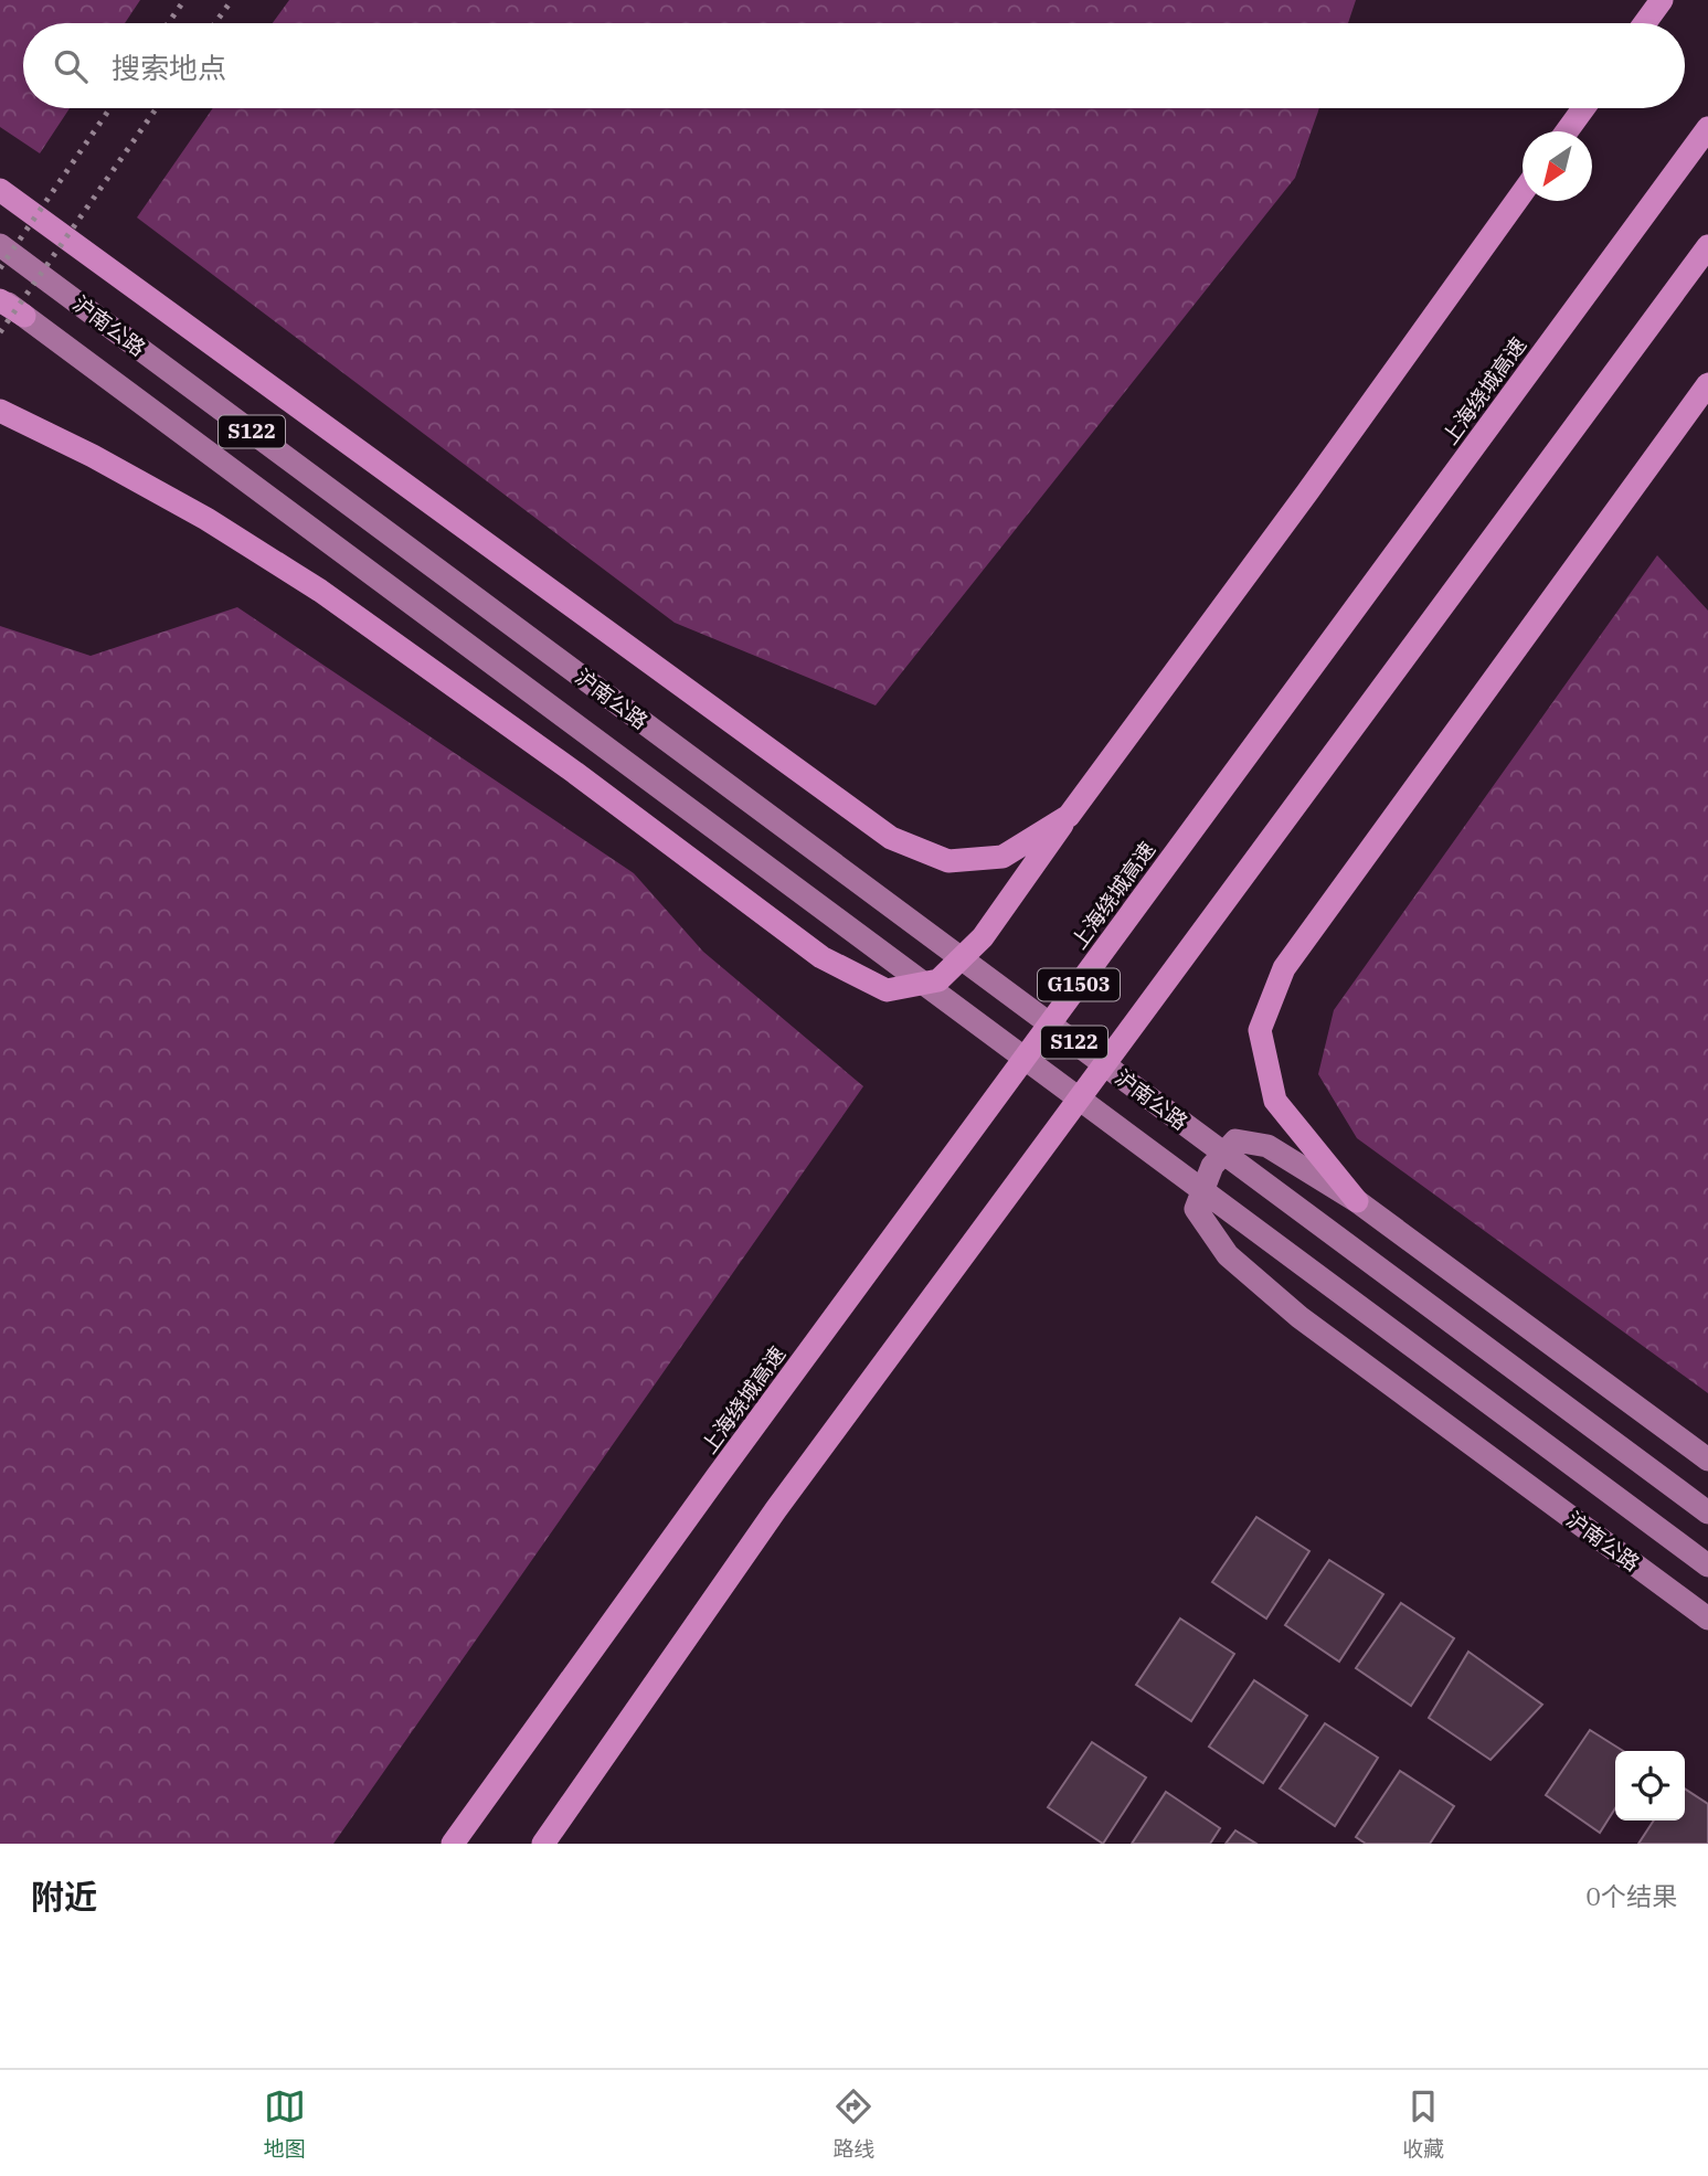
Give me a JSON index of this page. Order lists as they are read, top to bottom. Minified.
{"streets":{"highway":["上海绕城高速","G1503"],"main road":["沪南公路","S122"]},"north":"bottom left","page":{"search":"搜索地点","heading":["附近","0个结果"],"nav":["地图","路线","收藏"]}}
